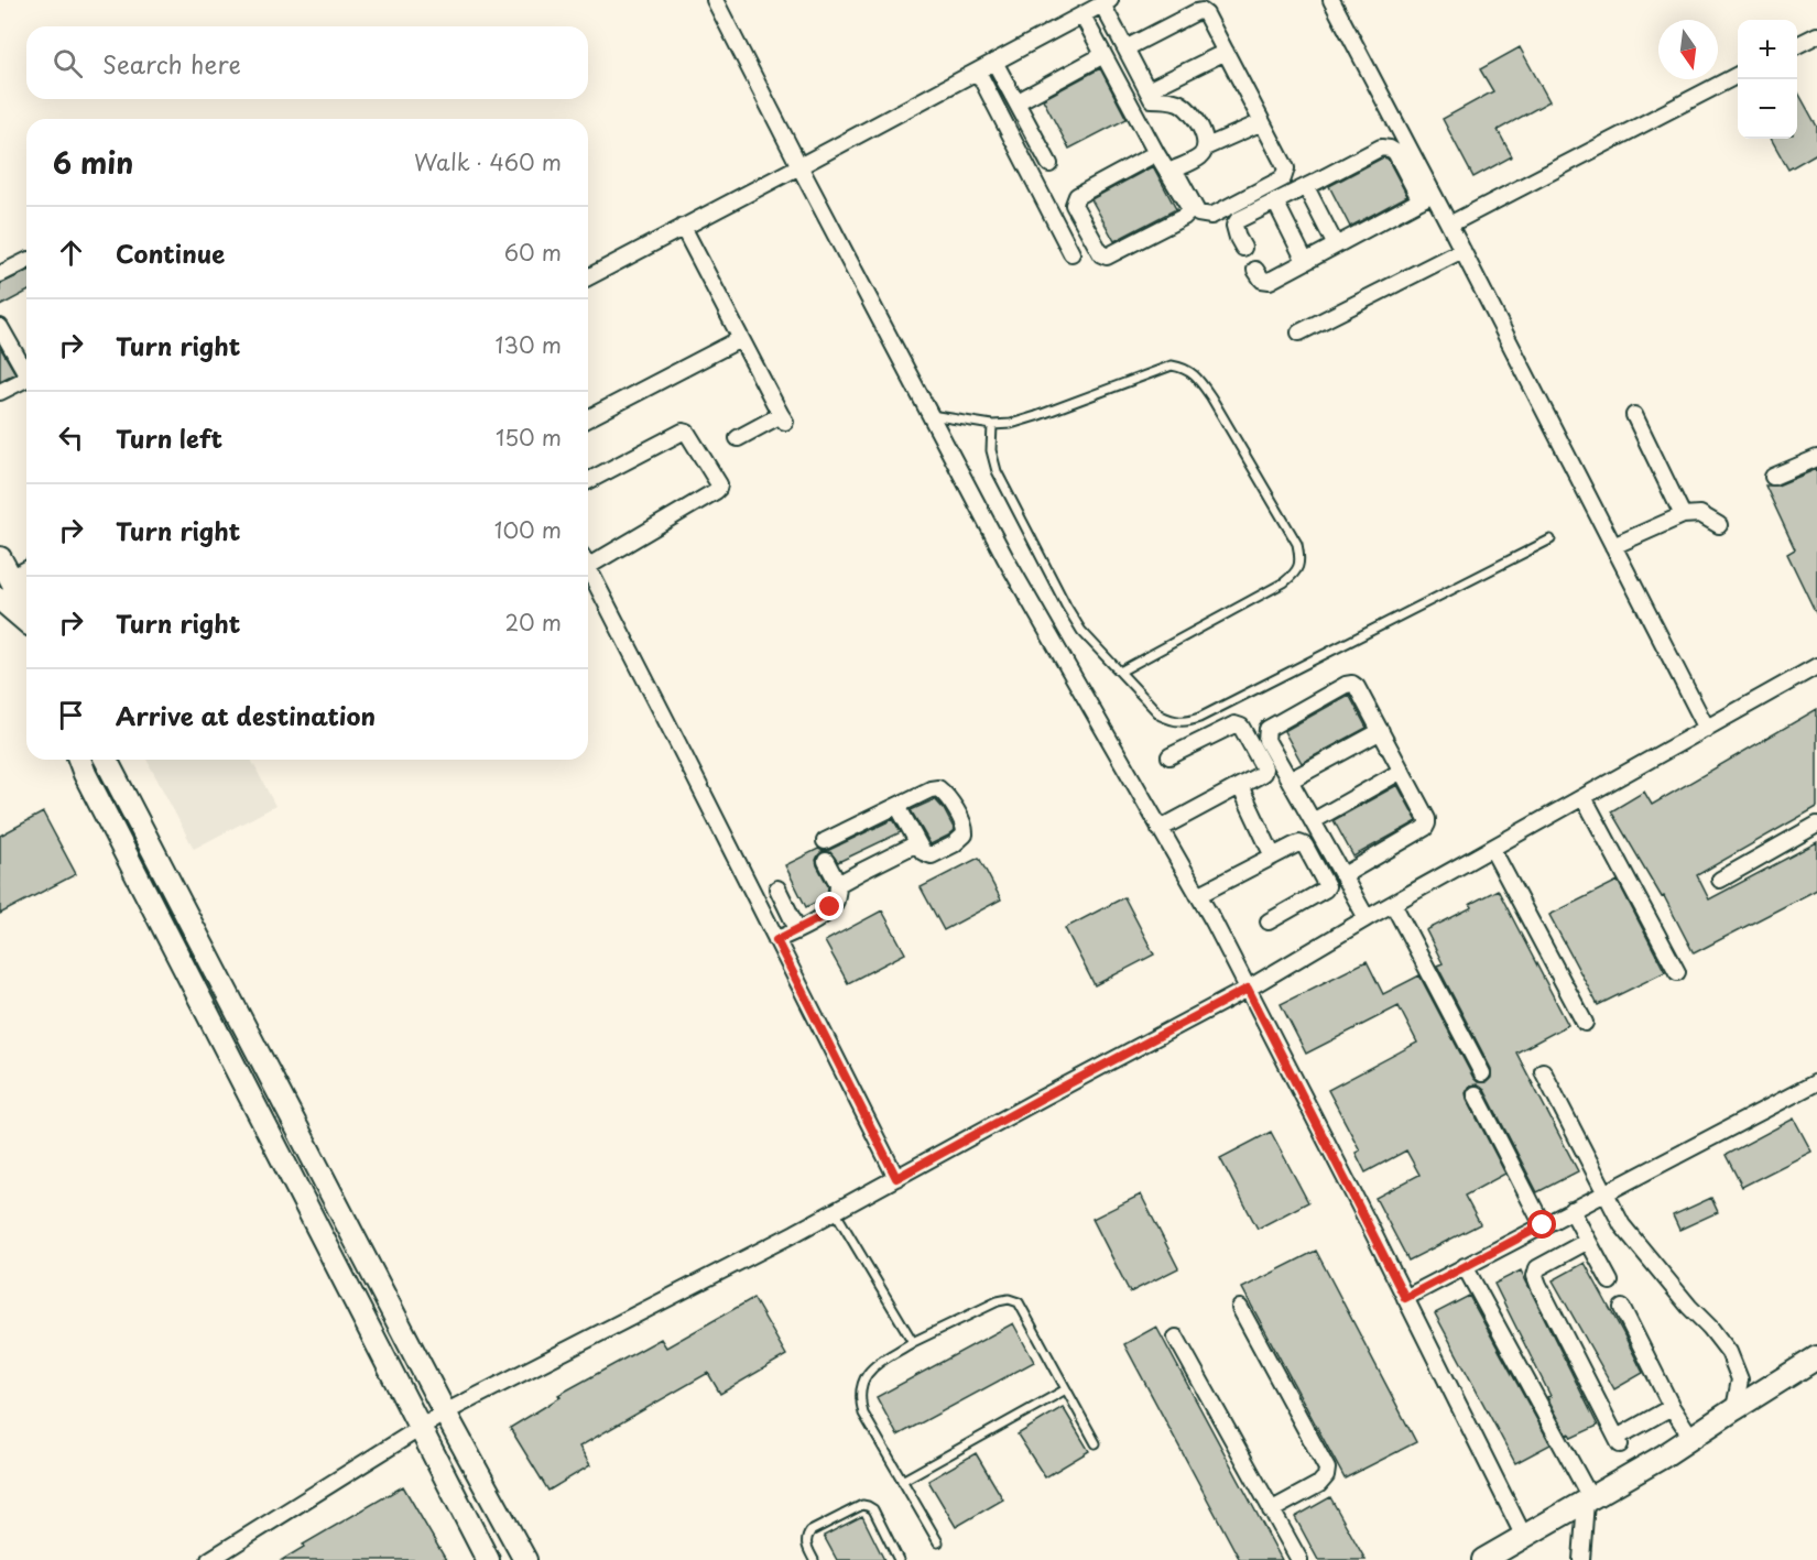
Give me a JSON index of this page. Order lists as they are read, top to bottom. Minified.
{"north":"bottom","page":{"map_buttons":["+","−"],"search":"Search here","heading":["6 min","Walk · 460 m"],"list":[["Continue","60 m"],["Turn right","130 m"],["Turn left","150 m"],["Turn right","100 m"],["Turn right","20 m"],"Arrive at destination"]}}
